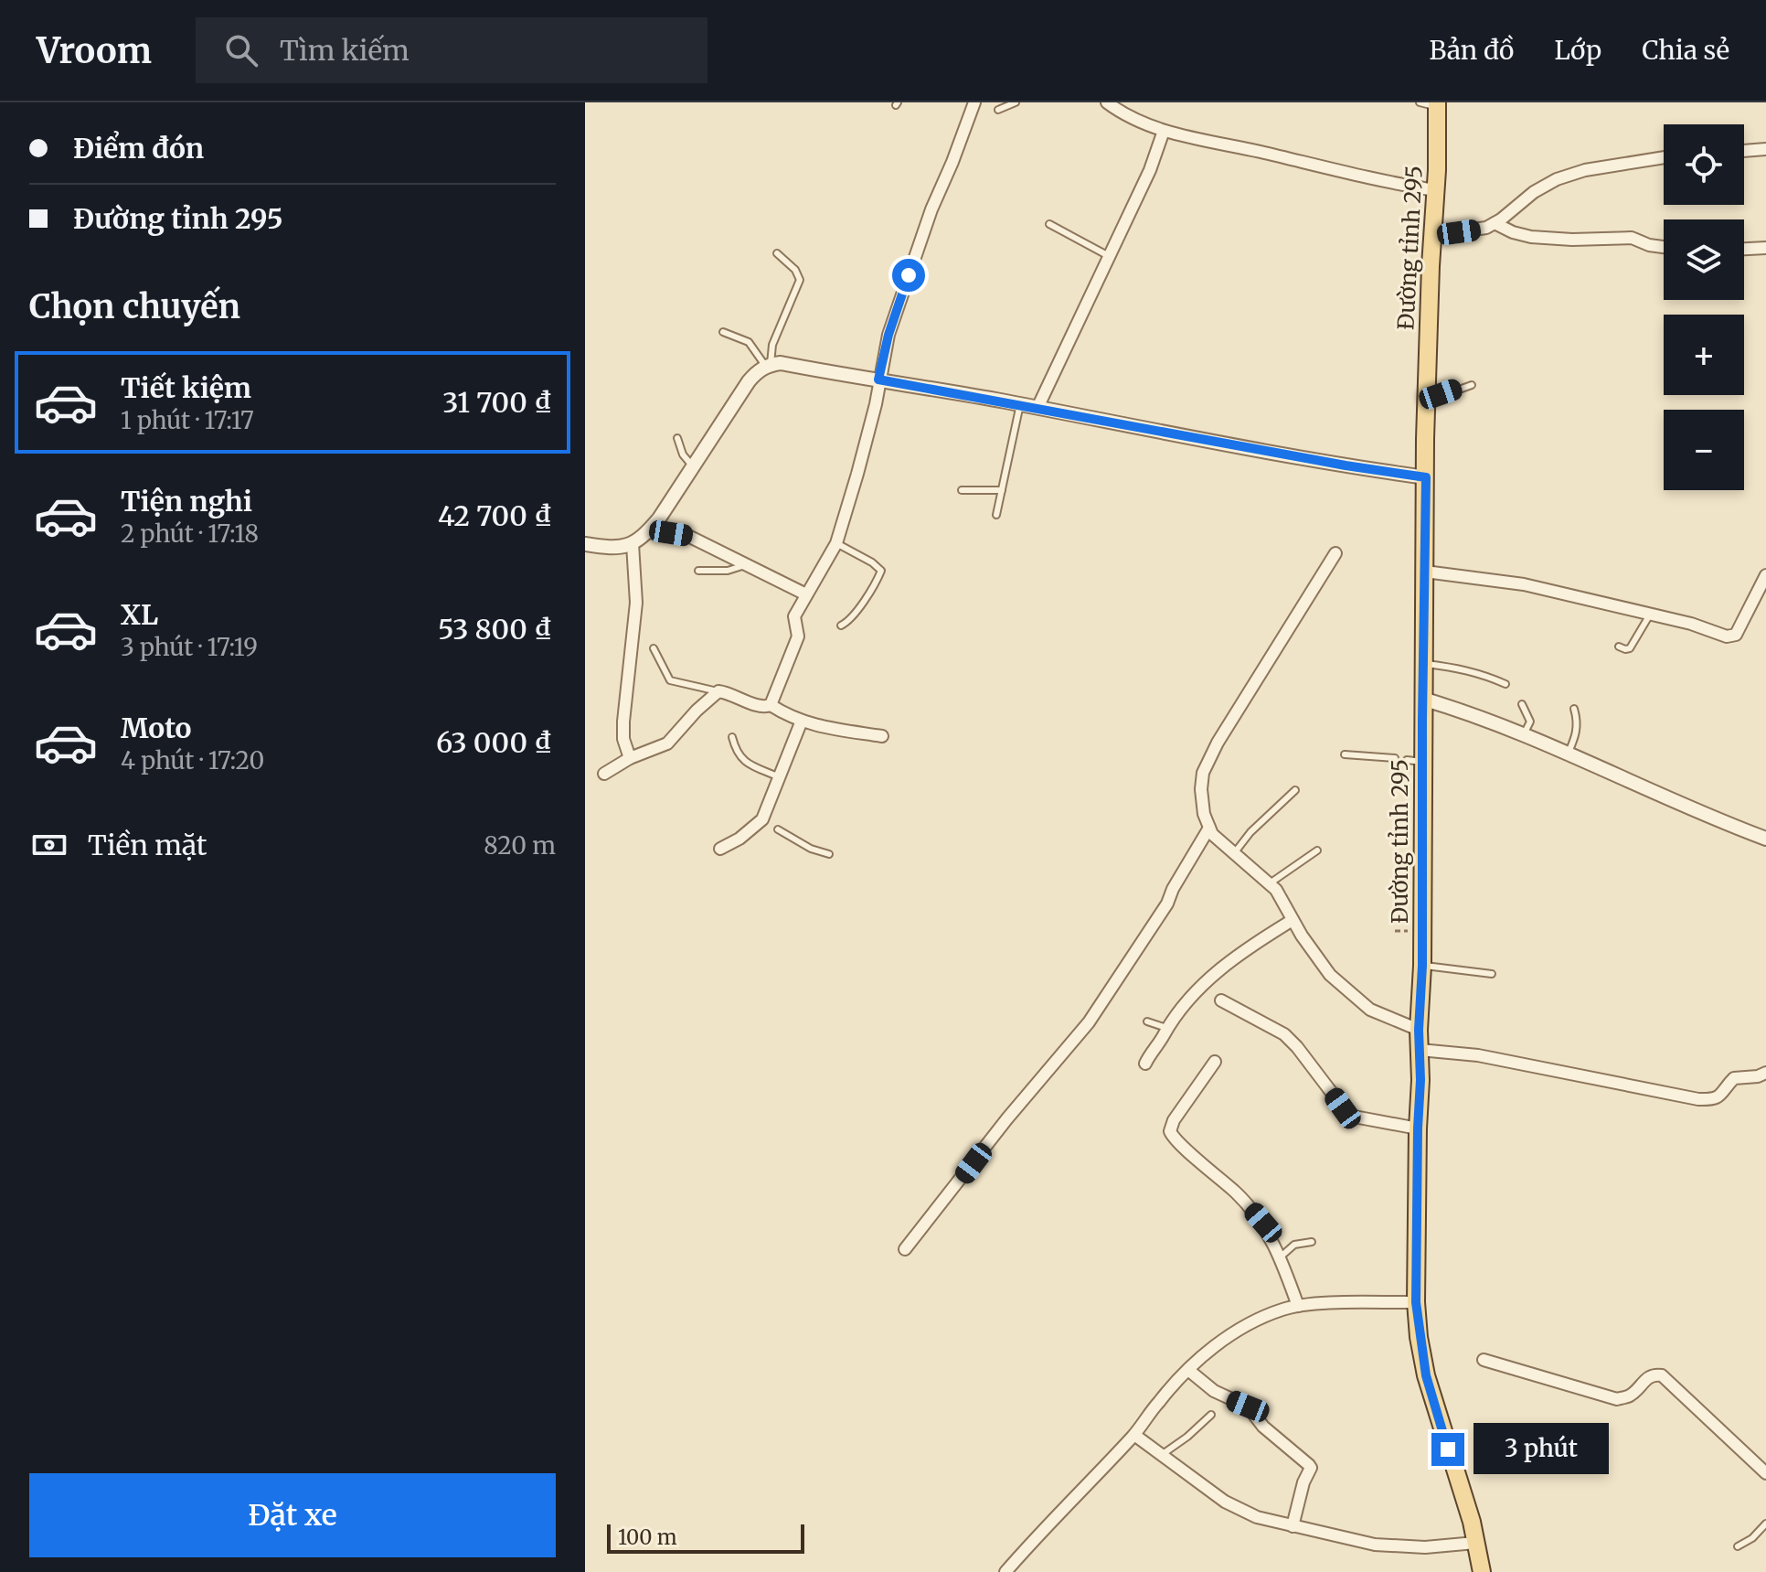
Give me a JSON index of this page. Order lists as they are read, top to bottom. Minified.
{"streets":{"main road":["Đường tỉnh 295"]},"scale_bar":"100 m","page":{"header":"Vroom","search":"Tìm kiếm","nav":["Bản đồ","Lớp","Chia sẻ"],"banner":["Điểm đón","Đường tỉnh 295"],"map_buttons":["+","−"],"heading":"Chọn chuyến","list":[{"name":"Tiết kiệm","note":"1 phút · 17:17","value":"31 700 ₫"},{"name":"Tiện nghi","note":"2 phút · 17:18","value":"42 700 ₫"},{"name":"XL","note":"3 phút · 17:19","value":"53 800 ₫"},{"name":"Moto","note":"4 phút · 17:20","value":"63 000 ₫"}],"pay":["Tiền mặt","820 m"],"bubble":"3 phút","buttons":"Đặt xe","scale":"100 m"}}
